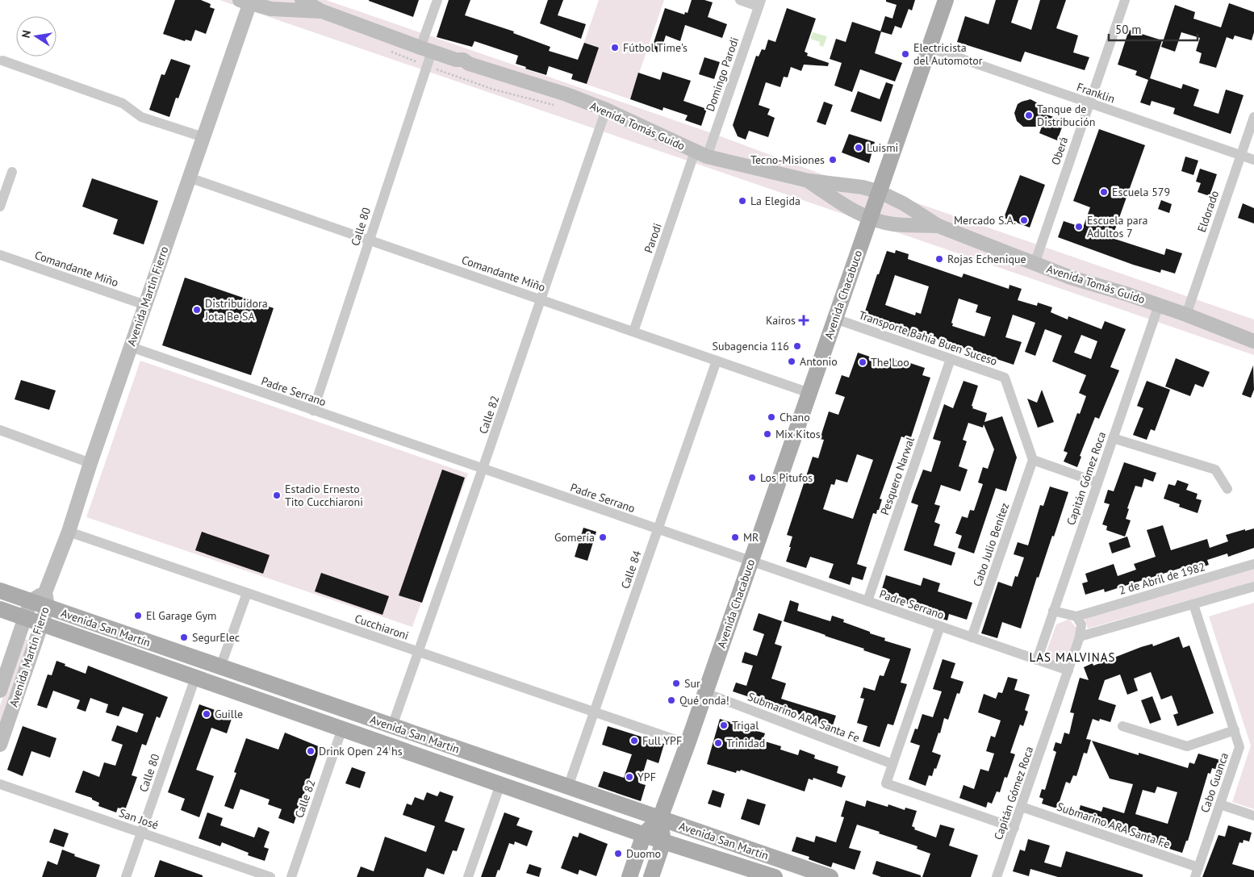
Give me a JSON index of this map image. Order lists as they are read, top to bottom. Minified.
{"streets":{"main road":["Avenida Tomás Guido","Avenida Chacabuco","Avenida Martín Fierro","Avenida San Martín"],"street":["Domingo Parodi","Franklin","Oberá","Eldorado","Calle 80","Parodi","Comandante Miño","Transporte Bahía Buen Suceso","Padre Serrano","Calle 82","Pesquero Narwal","Capitán Gómez Roca","Cabo Julio Benítez","Calle 84","2 de Abril de 1982","Cucchiaroni","Submarino ARA Santa Fe","Cabo Guanca","San José"]},"crossings":[["Domingo Parodi","Avenida Tomás Guido"],["Domingo Parodi","Parodi"],["Franklin","Oberá"],["Franklin","Eldorado"],["Franklin","Avenida Chacabuco"],["Avenida Tomás Guido","Oberá"],["Avenida Tomás Guido","Eldorado"],["Avenida Tomás Guido","Calle 80"],["Avenida Tomás Guido","Parodi"],["Avenida Tomás Guido","Avenida Chacabuco"],["Avenida Tomás Guido","Avenida Martín Fierro"],["Avenida Tomás Guido","Calle 82"],["Avenida Tomás Guido","Capitán Gómez Roca"],["Calle 80","Comandante Miño"],["Calle 80","Padre Serrano"],["Calle 80","Avenida San Martín"],["Calle 80","San José"],["Parodi","Comandante Miño"],["Comandante Miño","Avenida Chacabuco"],["Comandante Miño","Avenida Martín Fierro"],["Comandante Miño","Calle 82"],["Comandante Miño","Calle 84"],["Avenida Chacabuco","Transporte Bahía Buen Suceso"],["Avenida Chacabuco","Padre Serrano"],["Avenida Chacabuco","Cucchiaroni"],["Avenida Chacabuco","Avenida San Martín"],["Avenida Chacabuco","Submarino ARA Santa Fe"],["Avenida Martín Fierro","Padre Serrano"],["Avenida Martín Fierro","Cucchiaroni"],["Avenida Martín Fierro","Avenida San Martín"],["Transporte Bahía Buen Suceso","Pesquero Narwal"],["Transporte Bahía Buen Suceso","Cabo Julio Benítez"],["Padre Serrano","Calle 82"],["Padre Serrano","Pesquero Narwal"],["Padre Serrano","Capitán Gómez Roca"],["Padre Serrano","Cabo Julio Benítez"],["Padre Serrano","Calle 84"],["Calle 82","Cucchiaroni"],["Calle 82","Avenida San Martín"],["Capitán Gómez Roca","2 de Abril de 1982"],["Capitán Gómez Roca","Submarino ARA Santa Fe"],["Calle 84","Cucchiaroni"],["Calle 84","Avenida San Martín"],["Submarino ARA Santa Fe","Cabo Guanca"]],"districts":["LAS MALVINAS"],"places":{"other":["Fútbol Time's","Electricista del Automotor","Tanque de Distribución","Luismi","Tecno-Misiones","Escuela 579","La Elegida","Mercado S.A.","Escuela para Adultos 7","Rojas Echenique","Distribuidora Jota Be SA","Subagencia 116","Antonio","The Loo","Chano","Mix Kitos","Los Pitufos","Estadio Ernesto Tito Cucchiaroni","Gomería","MR","El Garage Gym","SegurElec","Sur","Qué onda!","Guille","Trigal","Full YPF","Trinidad","Drink Open 24 hs","YPF","Duomo"],"health":["Kairos"]},"scale_bar":"50 m","north":"left"}
